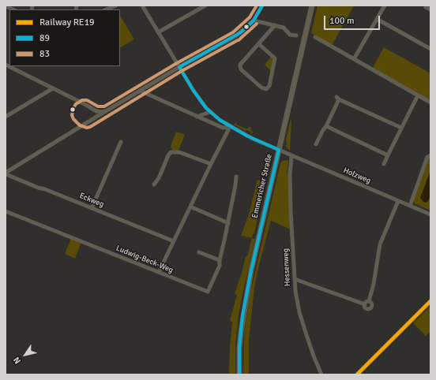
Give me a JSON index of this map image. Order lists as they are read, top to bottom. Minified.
{"streets":{"main road":["Emmericher Straße"],"street":["Holzweg","Eckweg","Ludwig-Beck-Weg","Hessenweg"]},"crossings":[["Holzweg","Emmericher Straße"],["Holzweg","Hessenweg"]],"lines":["transit line 89","transit line 83","rail line RE19"],"legend":["Railway RE19","89","83"],"scale_bar":"100 m","north":"bottom left"}
